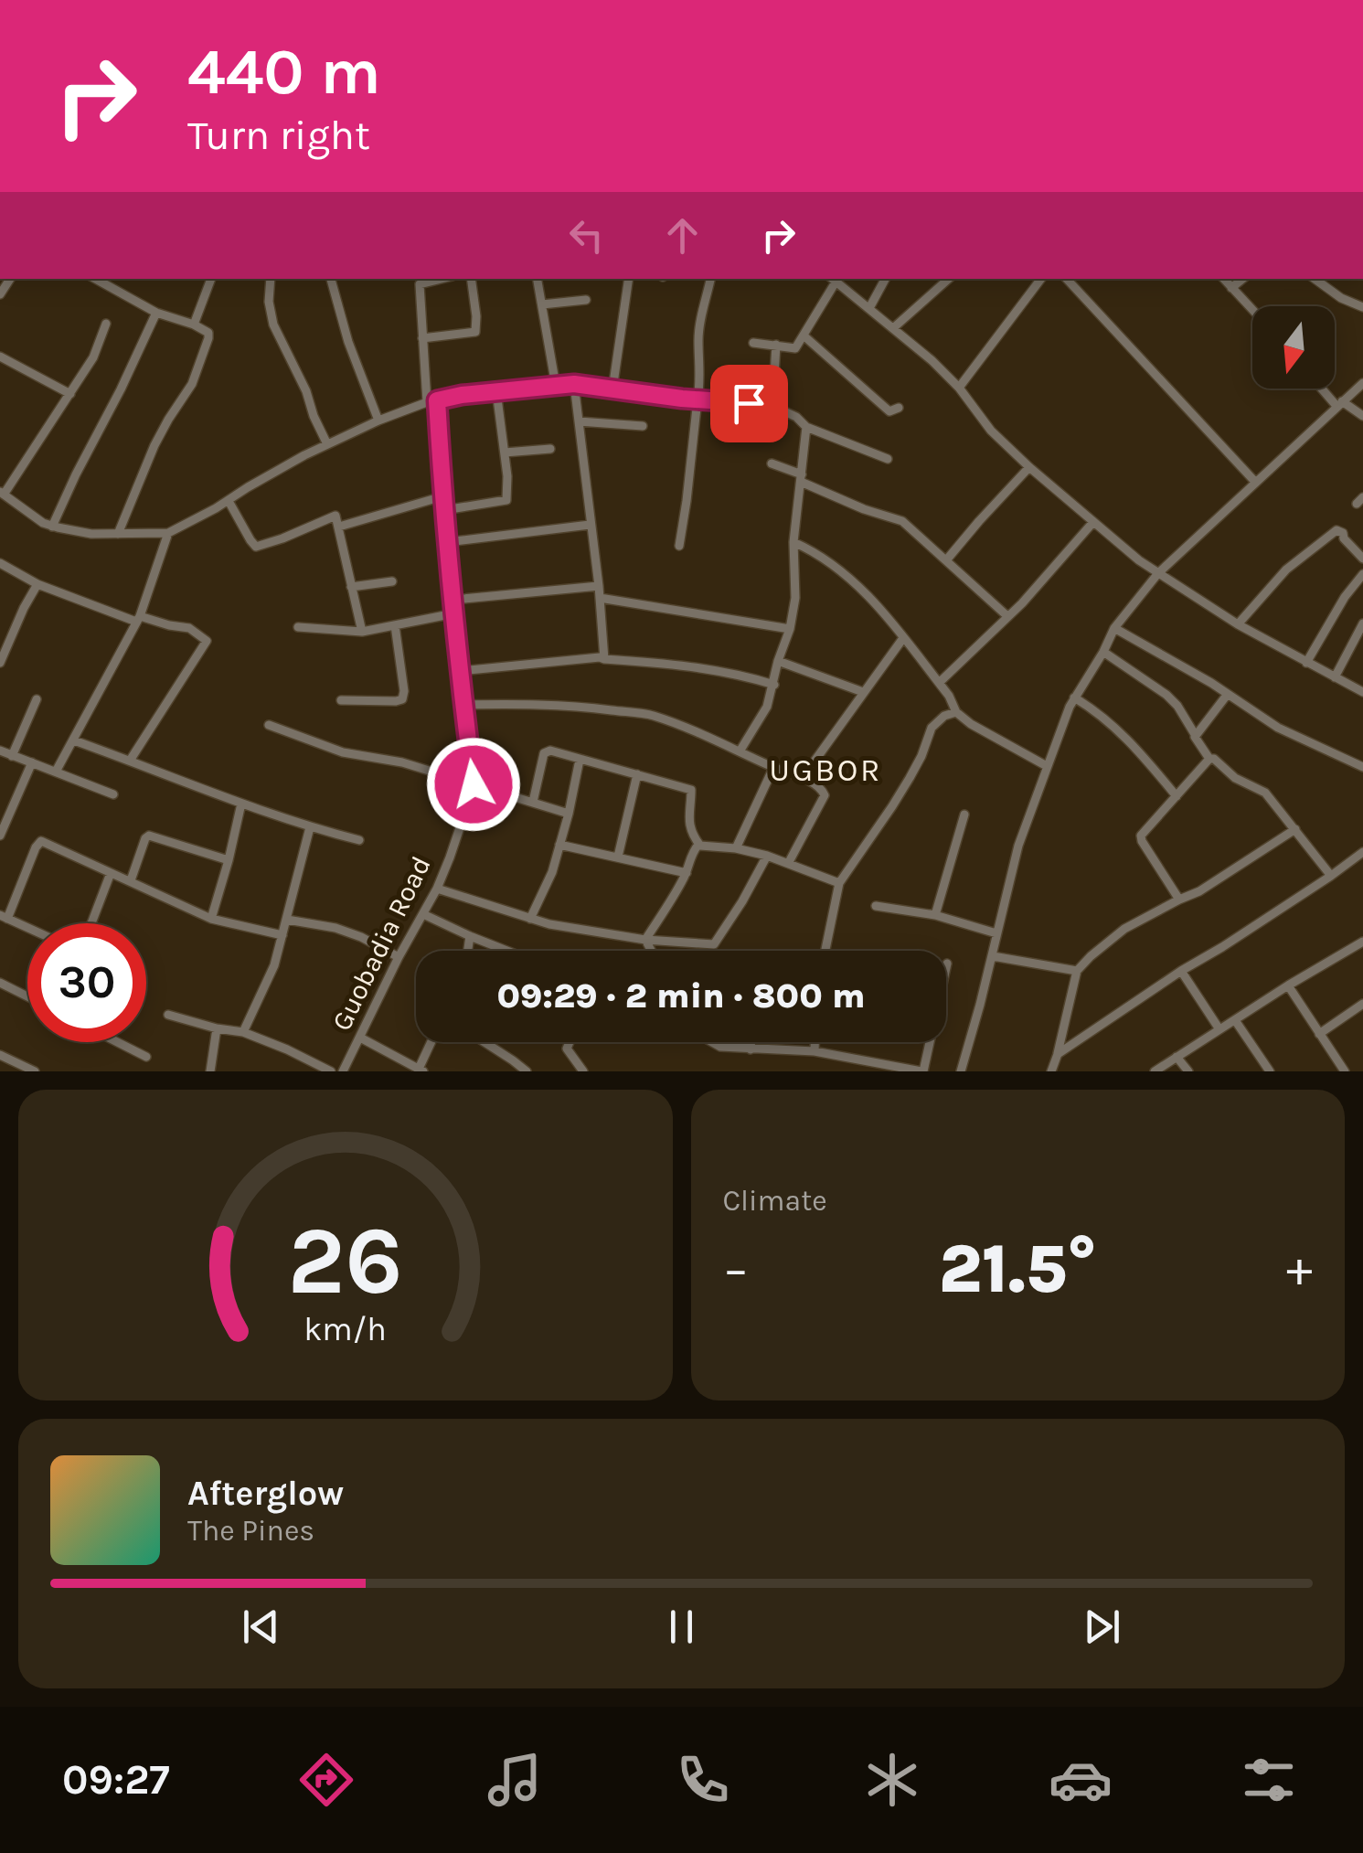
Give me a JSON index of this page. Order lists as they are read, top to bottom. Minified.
{"streets":{"street":["Guobadia Road"]},"districts":["UGBOR"],"north":"bottom","page":{"turn":["440 m","Turn right"],"limit":"30","trip":"09:29 · 2 min · 800 m","tile":"Climate","heat":["−","21.5°","+"],"song":["Afterglow","The Pines"],"tabs":"09:27","gauge":["26","km/h"]}}
